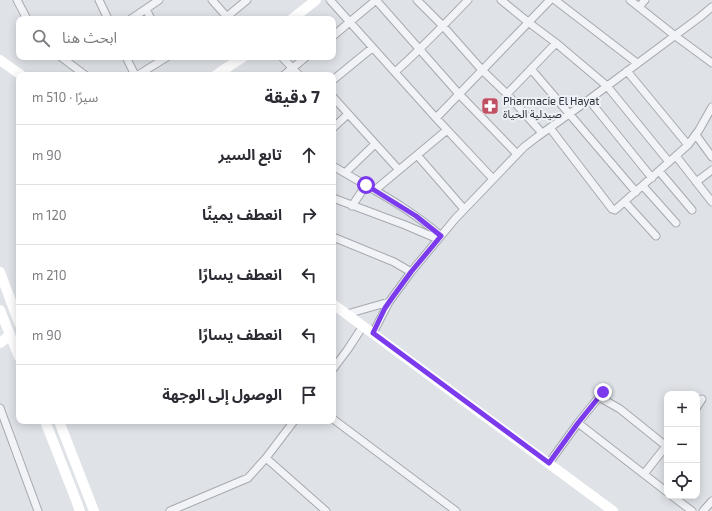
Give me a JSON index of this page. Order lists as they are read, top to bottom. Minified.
{"places":{"pharmacy":["Pharmacie El Hayat صيدلية الحياة"]},"page":{"search":"ابحث هنا","heading":["7 دقيقة","سيرًا · 510 m"],"list":[["تابع السير","90 m"],["انعطف يمينًا","120 m"],["انعطف يسارًا","210 m"],["انعطف يسارًا","90 m"],"الوصول إلى الوجهة"],"map_buttons":["+","−"]}}
